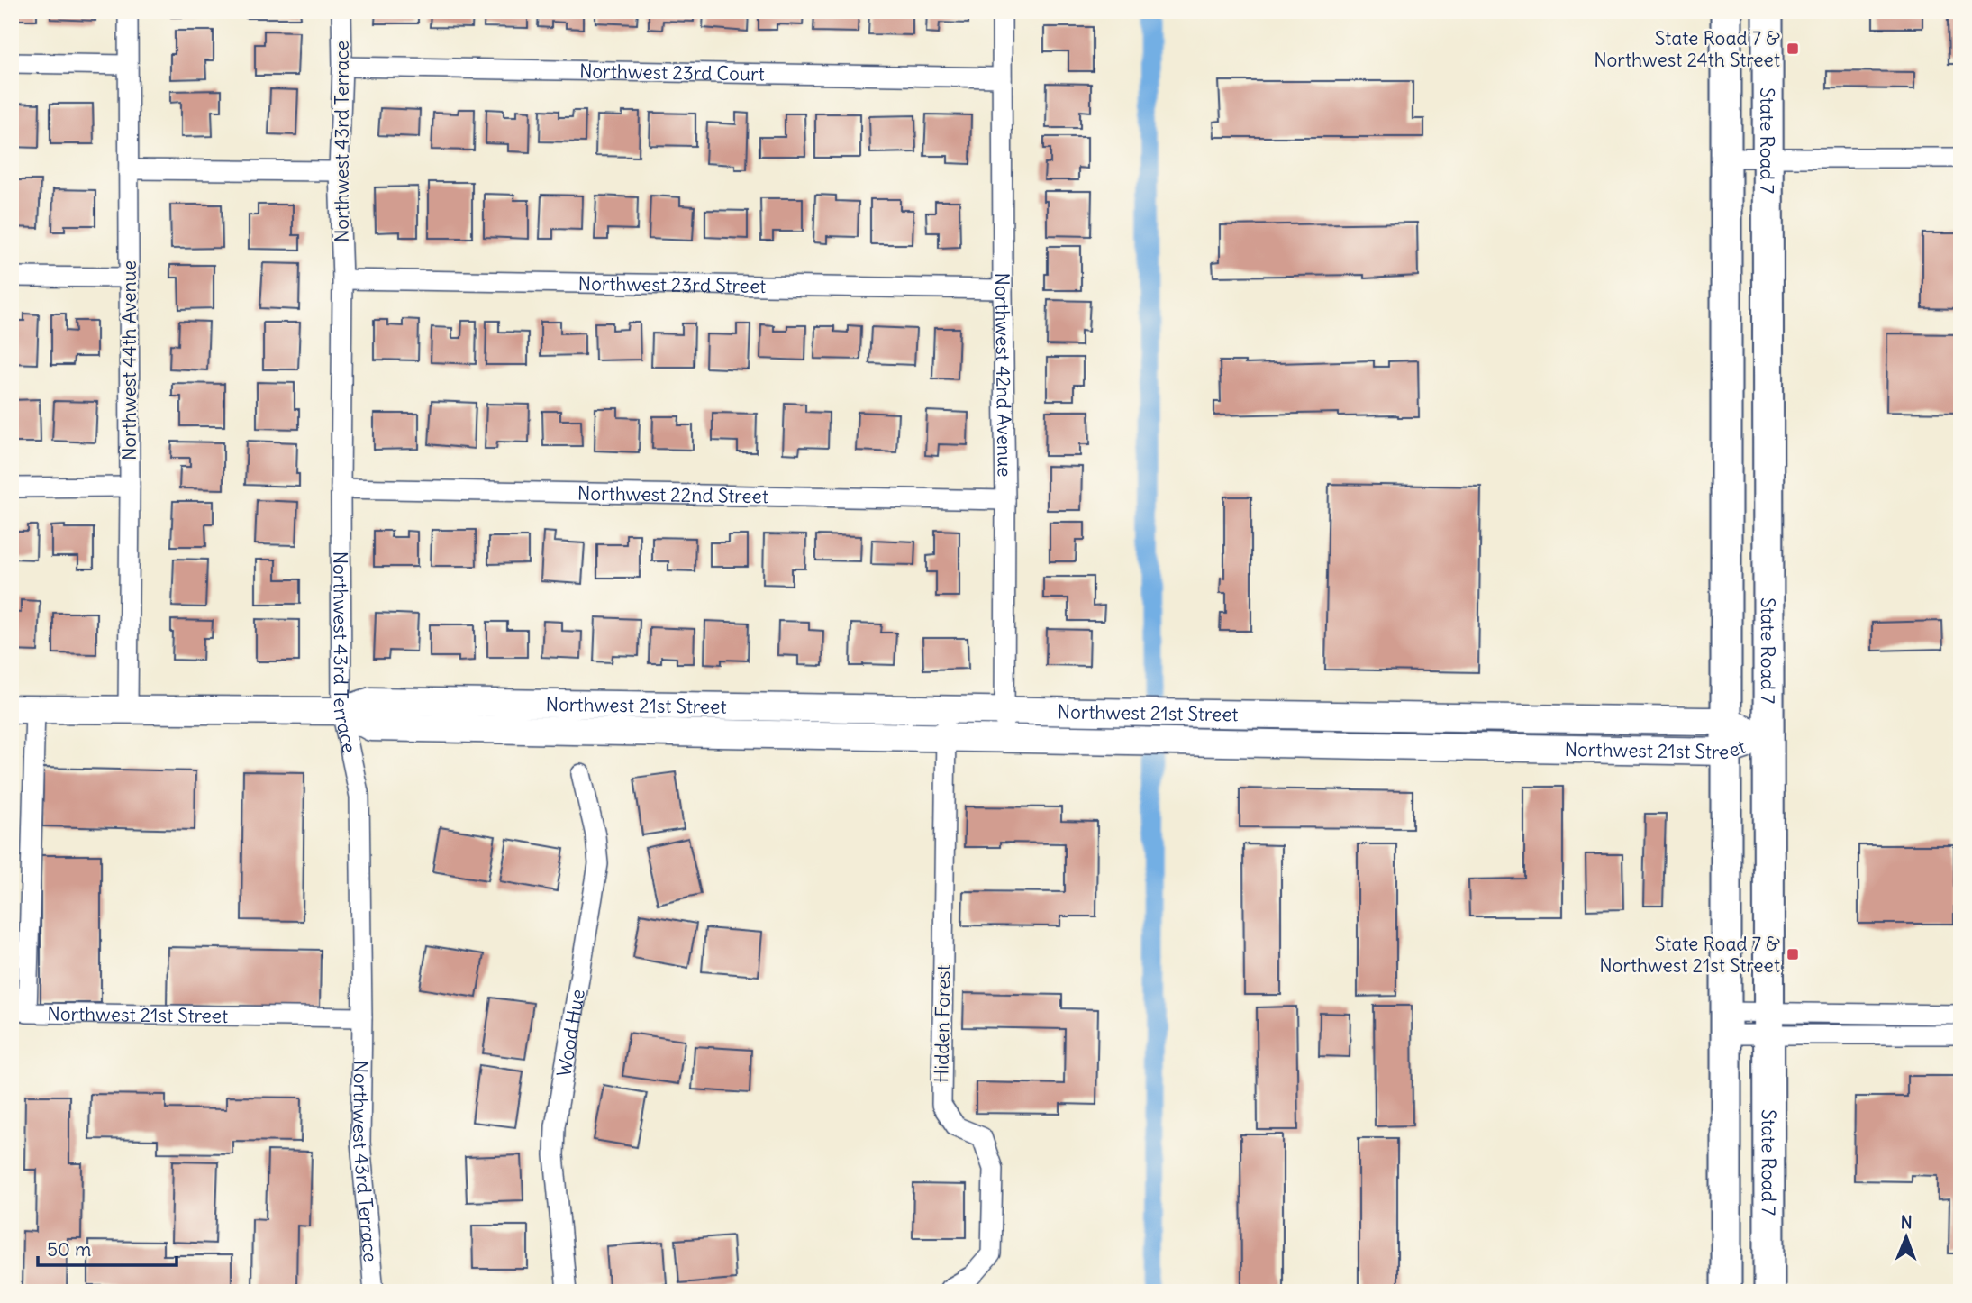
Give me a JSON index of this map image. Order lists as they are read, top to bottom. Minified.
{"streets":{"main road":["State Road 7"],"street":["Northwest 23rd Court","Northwest 43rd Terrace","Northwest 23rd Street","Northwest 44th Avenue","Northwest 42nd Avenue","Northwest 22nd Street","Northwest 21st Street","Hidden Forest","Wood Hue"]},"crossings":[["Northwest 23rd Court","Northwest 43rd Terrace"],["Northwest 23rd Court","Northwest 42nd Avenue"],["State Road 7","Northwest 21st Street"],["Northwest 43rd Terrace","Northwest 23rd Street"],["Northwest 43rd Terrace","Northwest 22nd Street"],["Northwest 43rd Terrace","Northwest 21st Street"],["Northwest 23rd Street","Northwest 42nd Avenue"],["Northwest 44th Avenue","Northwest 21st Street"],["Northwest 42nd Avenue","Northwest 22nd Street"],["Northwest 42nd Avenue","Northwest 21st Street"],["Northwest 21st Street","Hidden Forest"]],"places":{"transit":["State Road 7 & Northwest 24th Street","State Road 7 & Northwest 21st Street"]},"scale_bar":"50 m","north":"top"}
